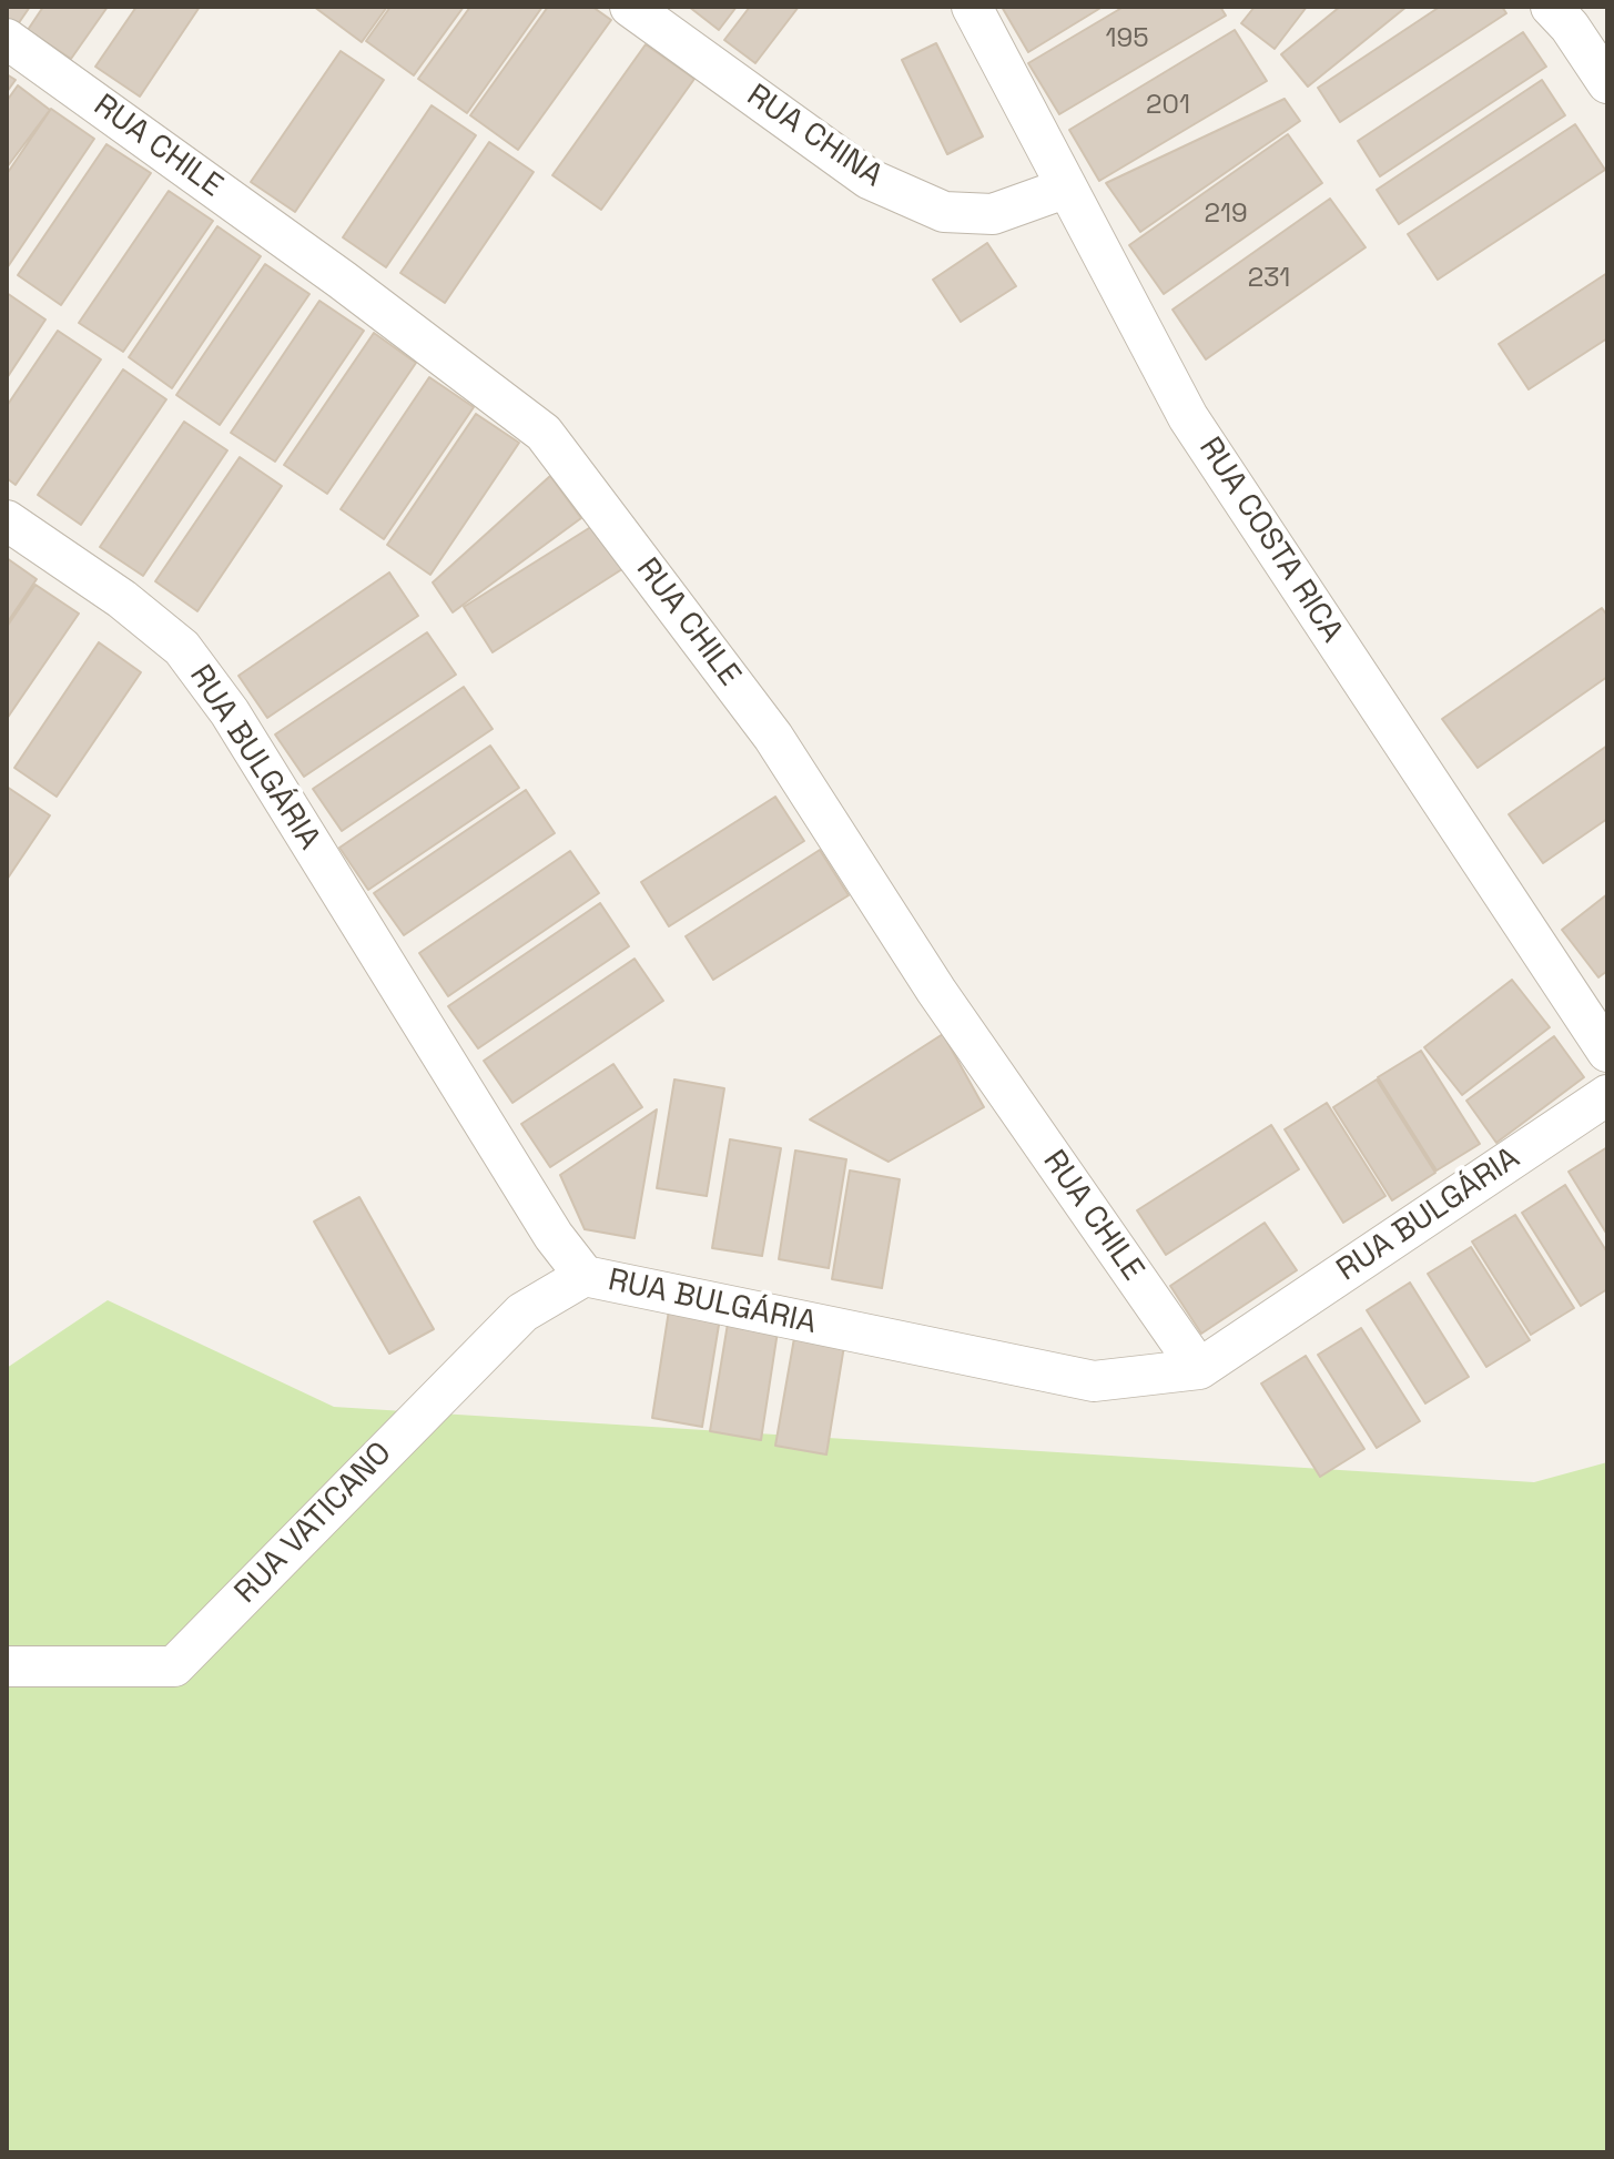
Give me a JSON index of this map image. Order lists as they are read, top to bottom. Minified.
{"streets":{"street":["RUA CHINA","RUA CHILE","RUA COSTA RICA","RUA BULGÁRIA","RUA VATICANO"]},"crossings":[["RUA CHINA","RUA COSTA RICA"],["RUA CHILE","RUA BULGÁRIA"],["RUA BULGÁRIA","RUA VATICANO"]],"house_numbers":["195","201","219","231"]}
